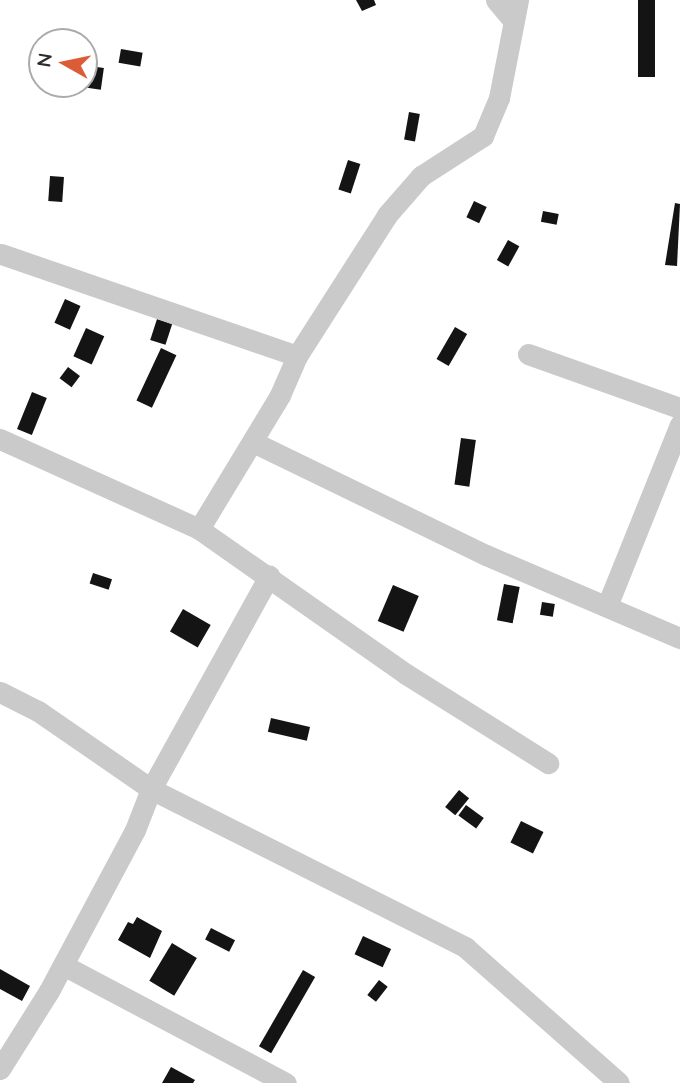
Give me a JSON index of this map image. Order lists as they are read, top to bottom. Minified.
{"north":"left"}
